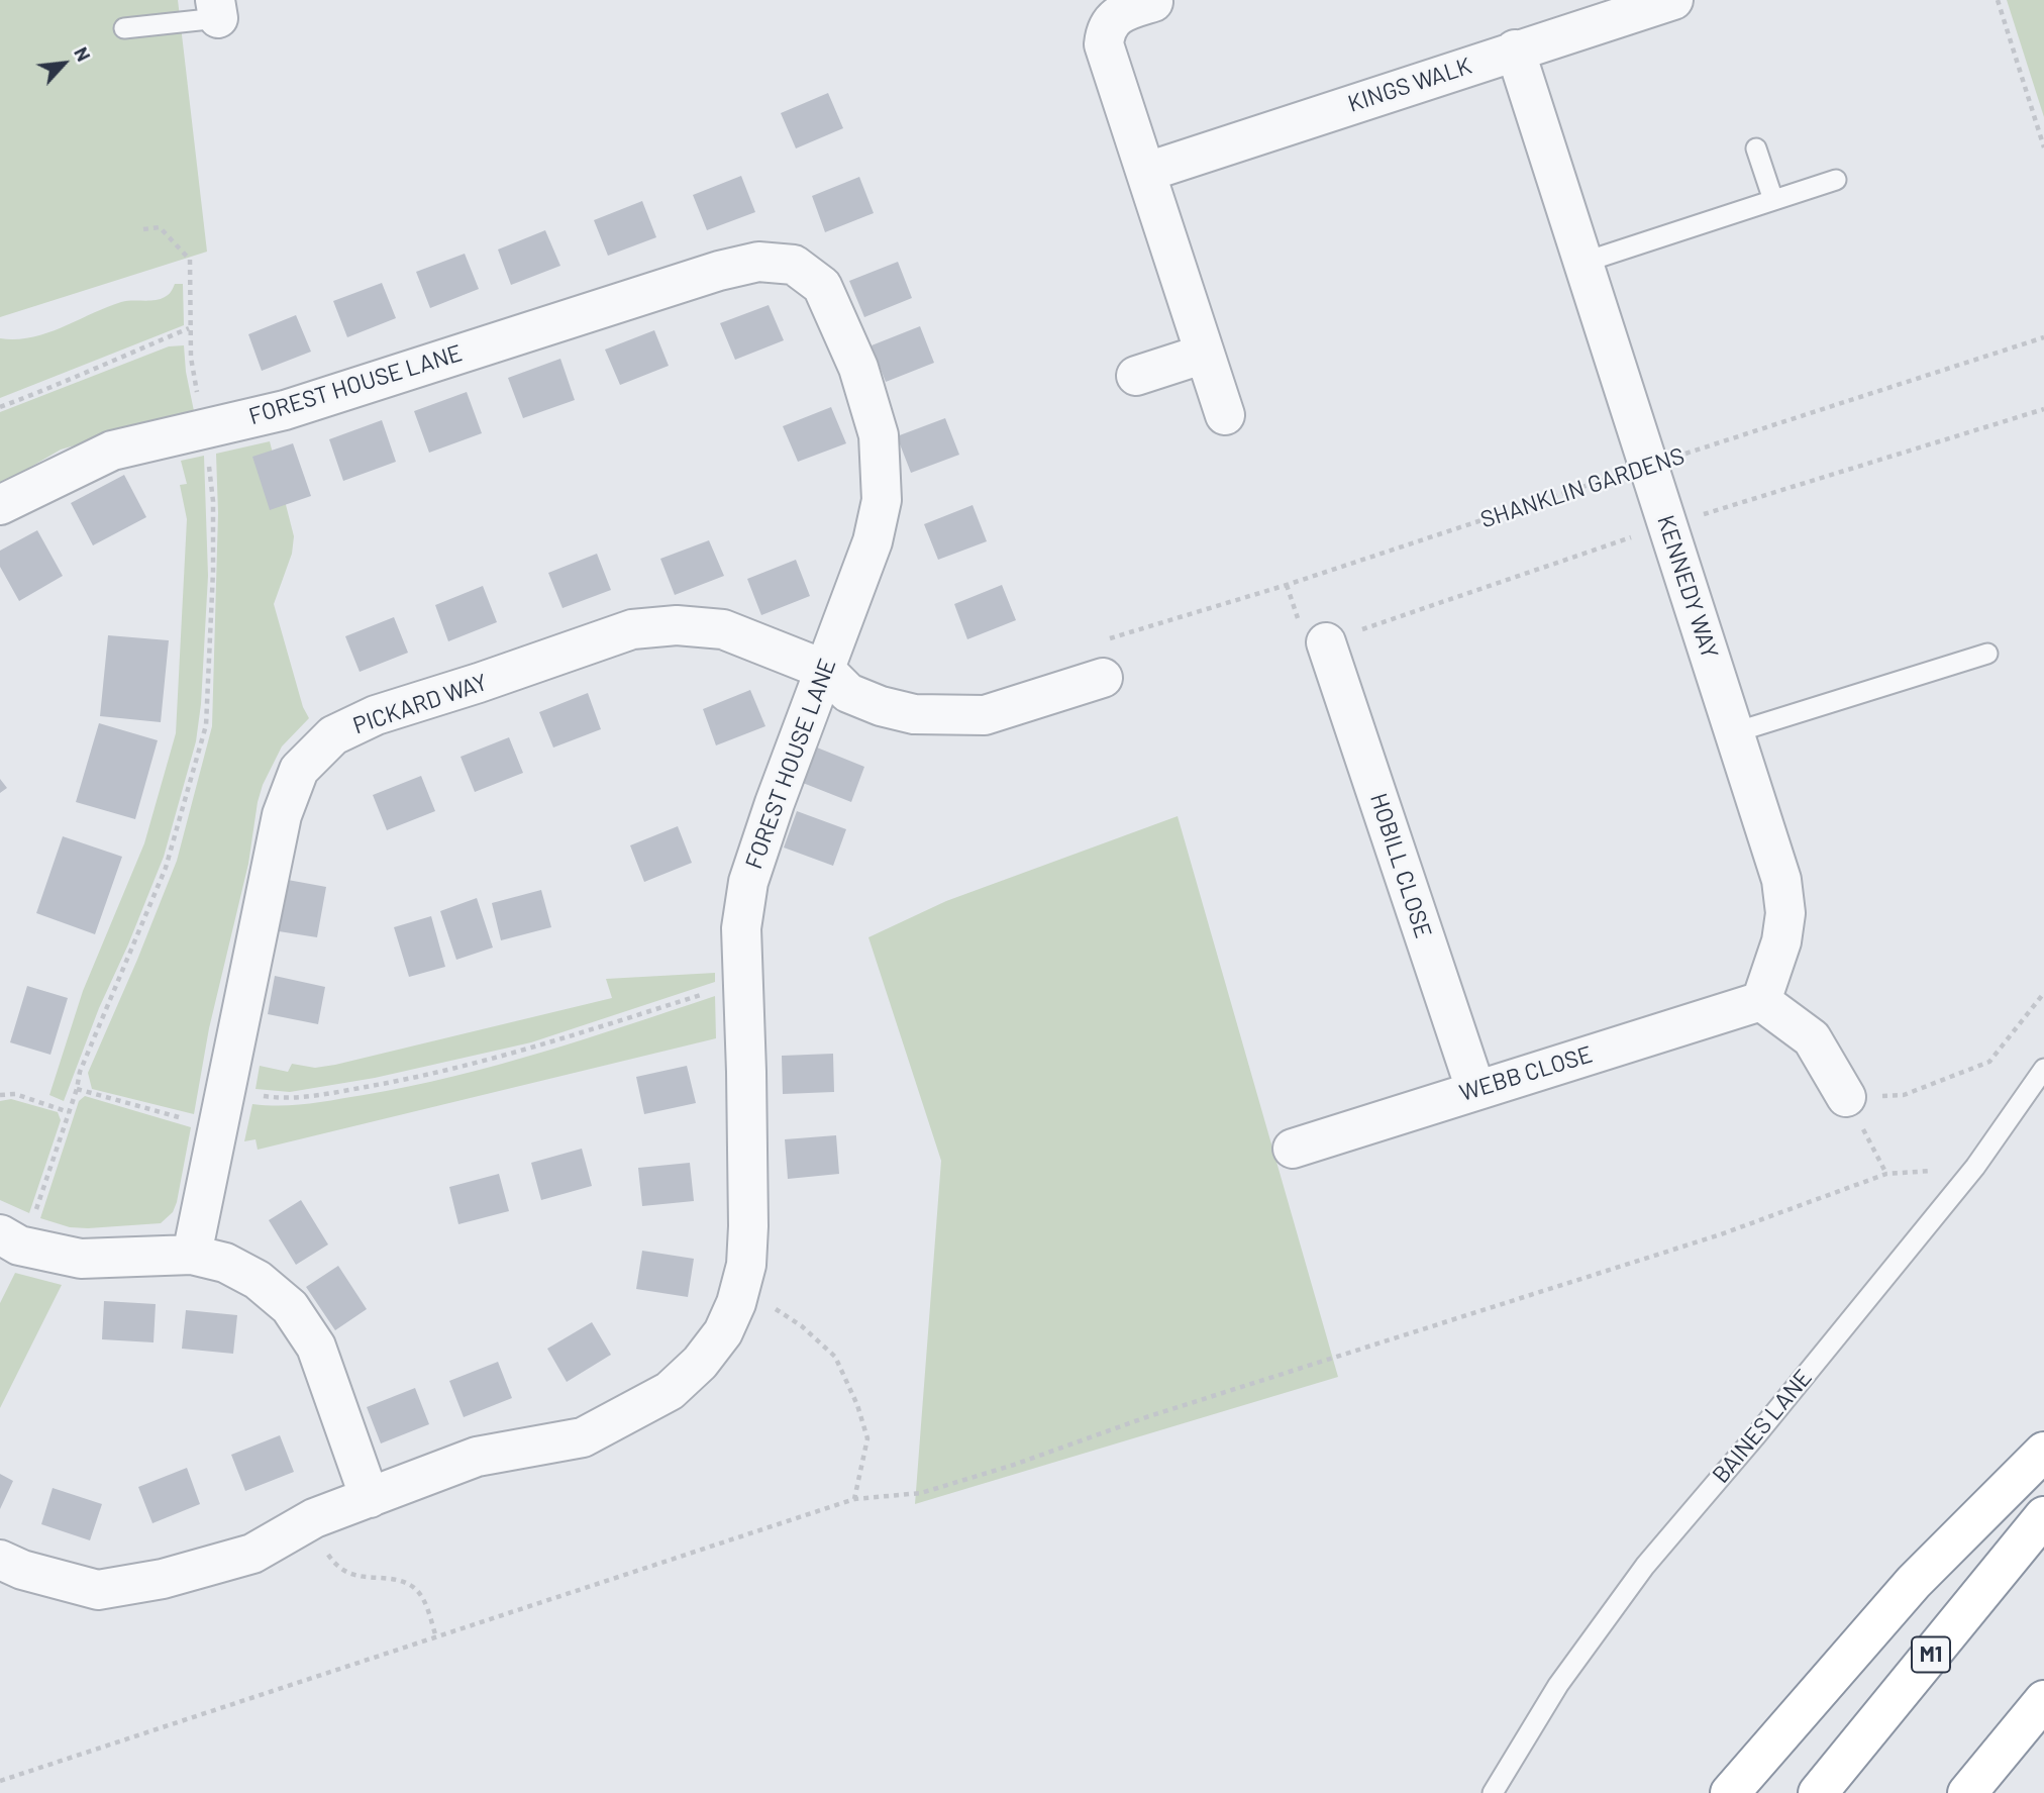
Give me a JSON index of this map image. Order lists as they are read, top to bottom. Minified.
{"streets":{"highway":["M1"],"street":["KINGS WALK","FOREST HOUSE LANE","KENNEDY WAY","PICKARD WAY","HOBILL CLOSE","WEBB CLOSE"],"lane":["BAINES LANE"],"path":["SHANKLIN GARDENS"]},"crossings":[["KINGS WALK","KENNEDY WAY"],["FOREST HOUSE LANE","PICKARD WAY"],["SHANKLIN GARDENS","KENNEDY WAY"],["KENNEDY WAY","WEBB CLOSE"],["HOBILL CLOSE","WEBB CLOSE"]],"north":"top right"}
